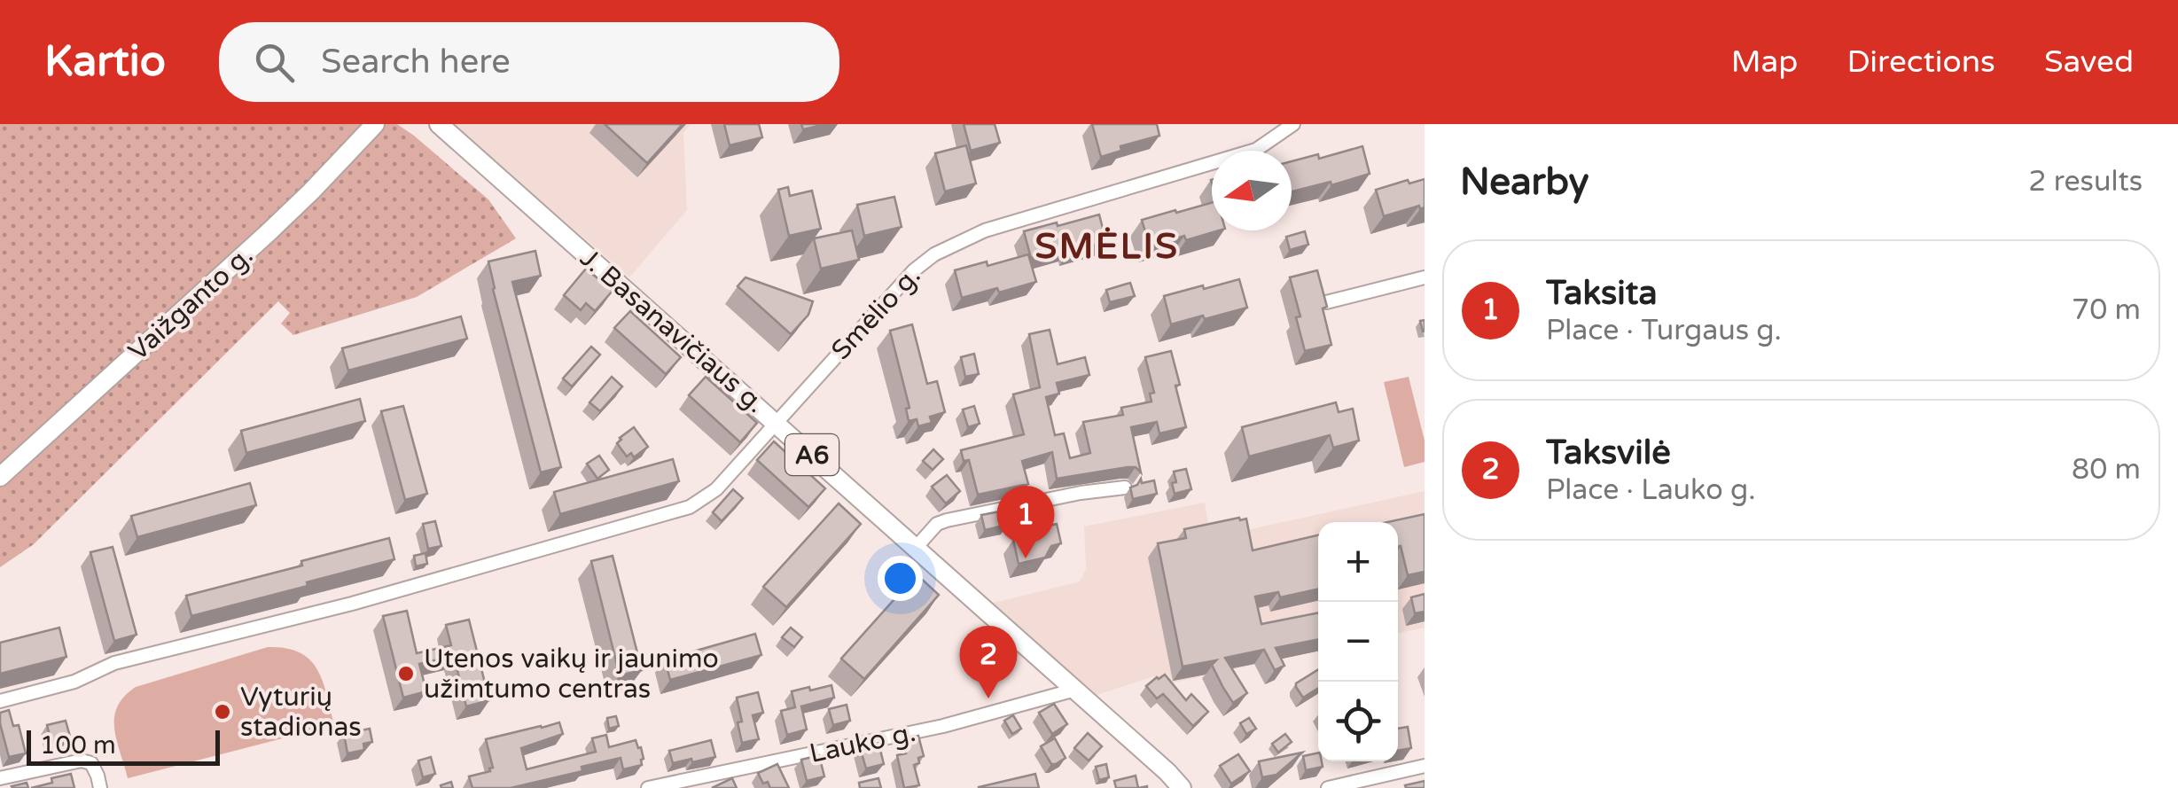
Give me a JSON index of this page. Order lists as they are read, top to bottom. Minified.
{"streets":{"main road":["Vaižganto g.","J. Basanavičiaus g.","A6"],"street":["Smėlio g.","Lauko g."]},"crossings":[["Smėlio g.","J. Basanavičiaus g."],["J. Basanavičiaus g.","Lauko g."]],"districts":["SMĖLIS"],"places":["Utenos vaikų ir jaunimo užimtumo centras","Vyturių stadionas"],"scale_bar":"100 m","north":"left","page":{"header":"Kartio","search":"Search here","nav":["Map","Directions","Saved"],"heading":["Nearby","2 results"],"list":[{"mark":"1","name":"Taksita","note":"Place · Turgaus g.","value":"70 m"},{"mark":"2","name":"Taksvilė","note":"Place · Lauko g.","value":"80 m"}],"pins":["1","2"],"map_buttons":["+","−"],"scale":"100 m"}}
